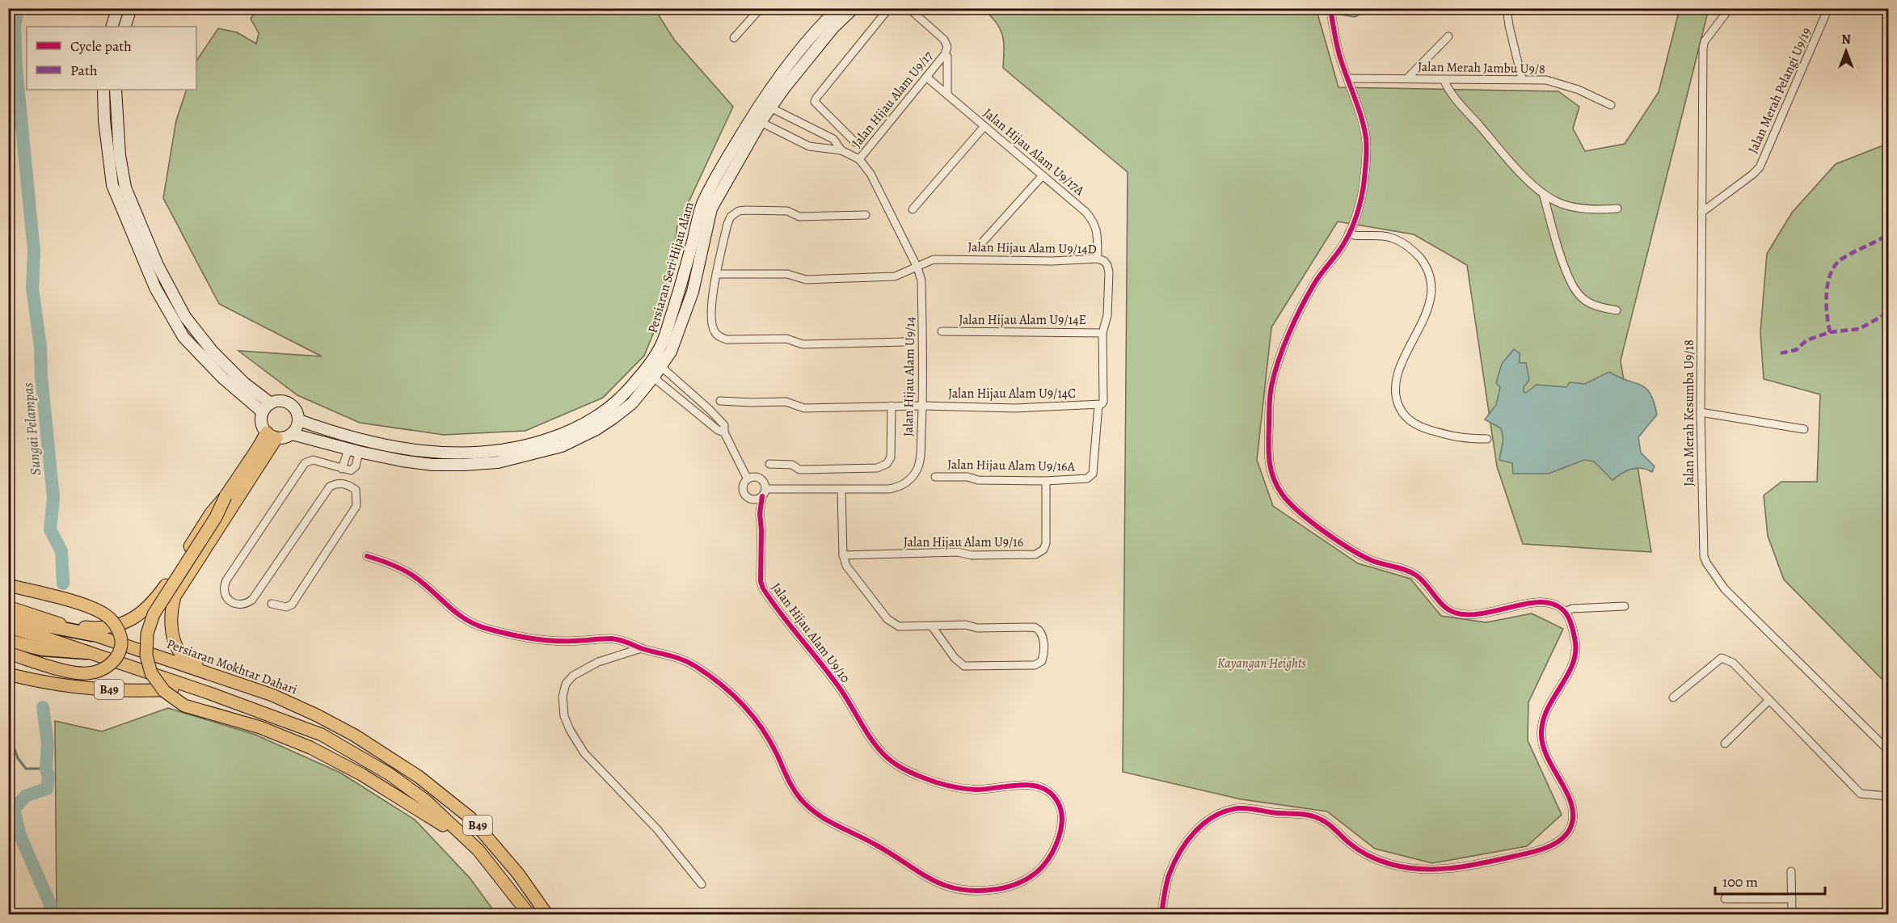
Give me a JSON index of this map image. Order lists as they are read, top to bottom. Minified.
{"streets":{"main road":["Persiaran Mokhtar Dahari","B49"],"street":["Jalan Merah Jambu U9/8","Jalan Merah Pelangi U9/19","Jalan Hijau Alam U9/17","Jalan Hijau Alam U9/17A","Jalan Hijau Alam U9/14D","Persiaran Seri Hijau Alam","Jalan Hijau Alam U9/14E","Jalan Hijau Alam U9/14","Jalan Hijau Alam U9/14C","Jalan Merah Kesumba U9/18","Jalan Hijau Alam U9/16A","Jalan Hijau Alam U9/16","Jalan Hijau Alam U9/10"]},"crossings":[["Jalan Merah Pelangi U9/19","Jalan Merah Kesumba U9/18"],["Jalan Hijau Alam U9/17","Jalan Hijau Alam U9/17A"],["Jalan Hijau Alam U9/17","Jalan Hijau Alam U9/14"],["Jalan Hijau Alam U9/17A","Jalan Hijau Alam U9/14D"],["Jalan Hijau Alam U9/14D","Jalan Hijau Alam U9/14E"],["Jalan Hijau Alam U9/14D","Jalan Hijau Alam U9/14"],["Jalan Hijau Alam U9/14D","Jalan Hijau Alam U9/14C"],["Jalan Hijau Alam U9/14D","Jalan Hijau Alam U9/16A"],["Jalan Hijau Alam U9/14","Jalan Hijau Alam U9/14C"],["Jalan Hijau Alam U9/14","Jalan Hijau Alam U9/10"],["Jalan Hijau Alam U9/16A","Jalan Hijau Alam U9/16"]],"water":["Sungai Pelampas"],"parks":["Kayangan Heights"],"legend":["Cycle path","Path"],"scale_bar":"100 m","north":"top"}
